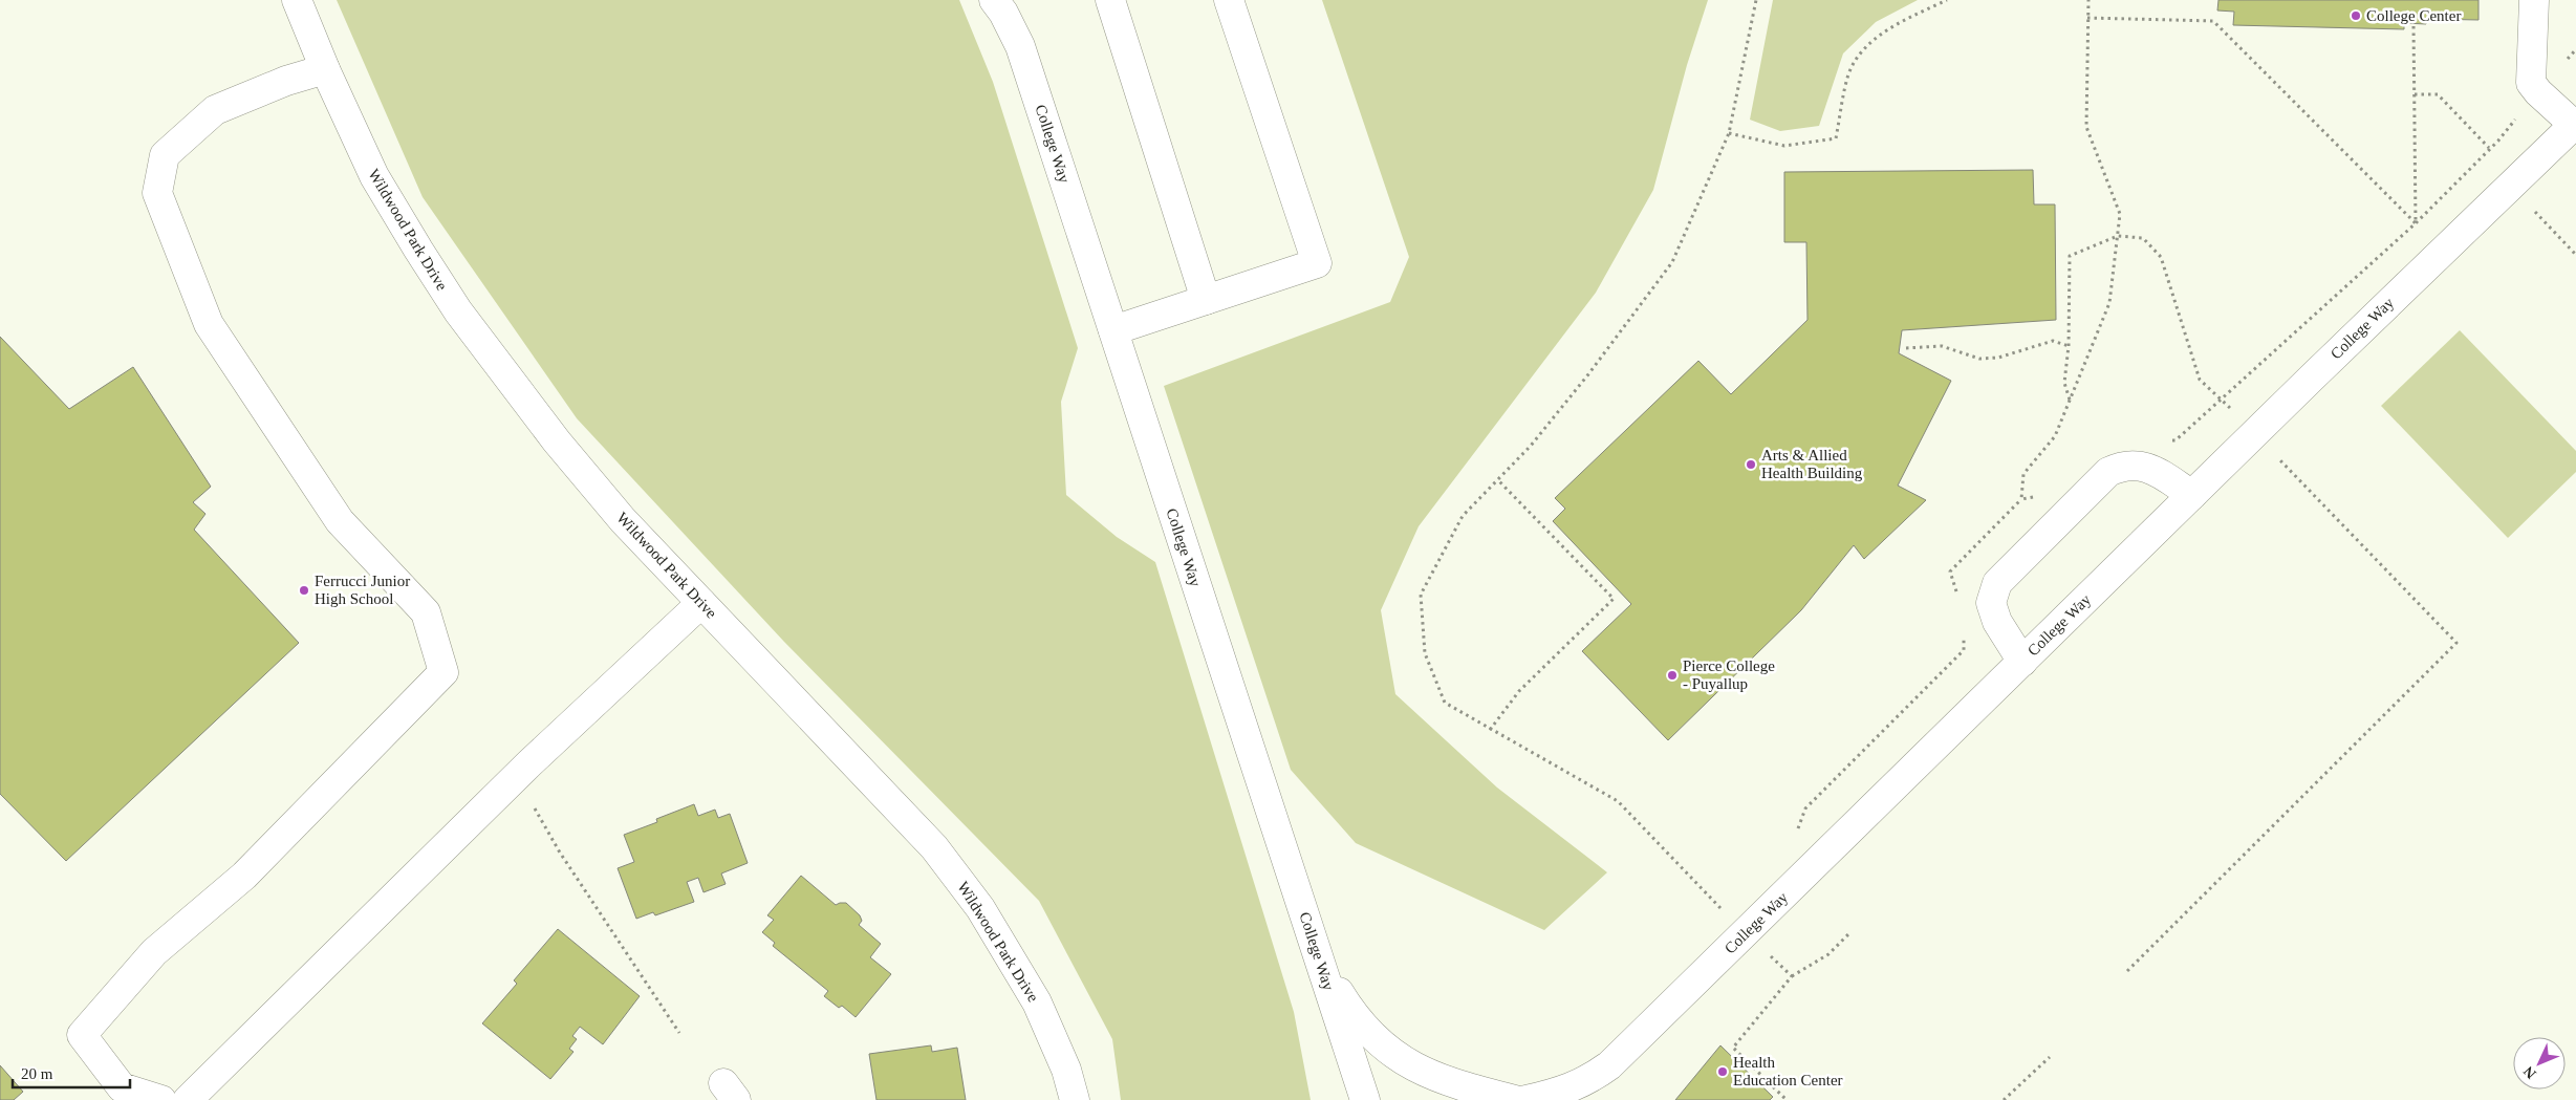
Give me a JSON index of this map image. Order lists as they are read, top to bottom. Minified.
{"streets":{"street":["College Way","Wildwood Park Drive"]},"places":["College Center","Arts & Allied Health Building","Ferrucci Junior High School","Pierce College - Puyallup","Health Education Center"],"scale_bar":"20 m","north":"bottom left"}
